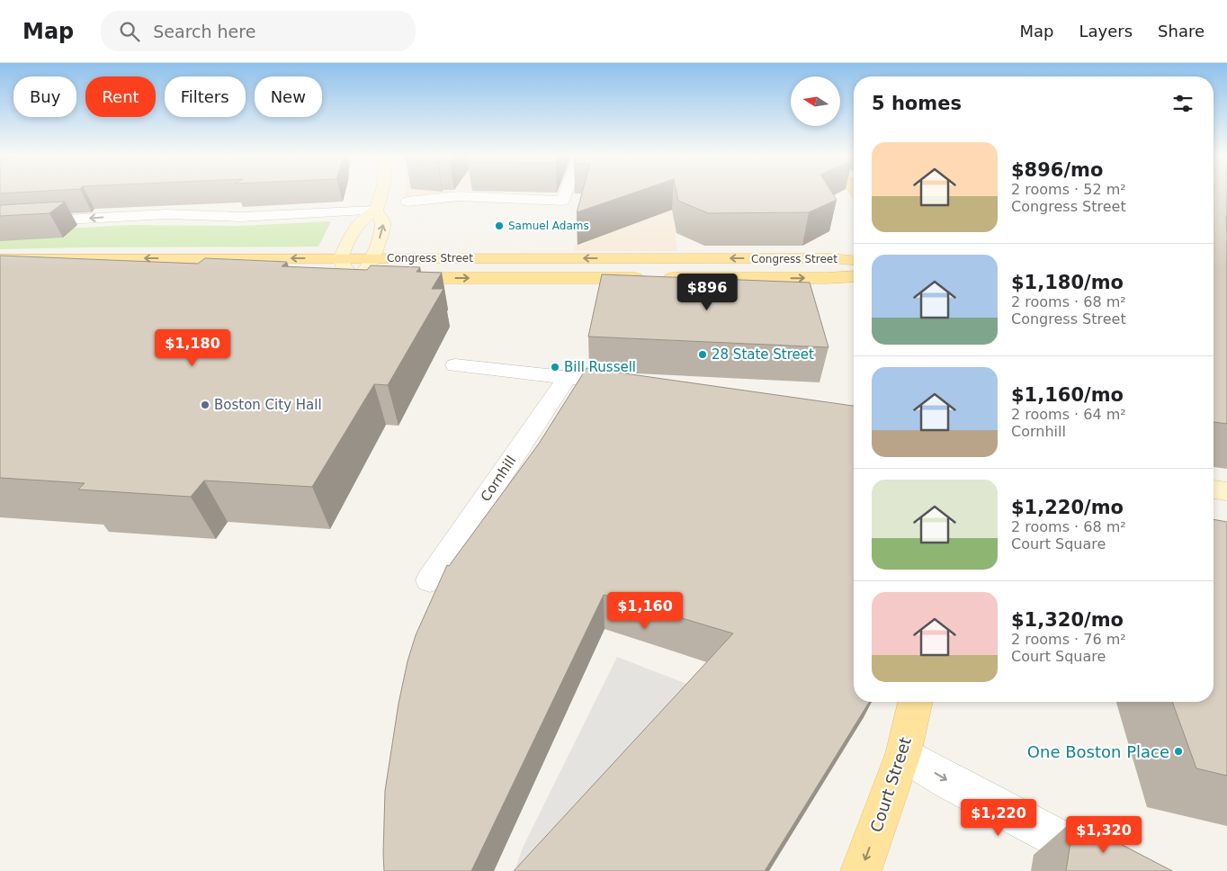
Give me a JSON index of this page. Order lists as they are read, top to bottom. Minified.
{"streets":{"main road":["Congress Street","Court Street"],"street":["Cornhill"]},"one_way":["Court Street"],"places":["Samuel Adams","28 State Street","Bill Russell","Boston City Hall","One Boston Place"],"north":"left","page":{"header":"Map","search":"Search here","nav":["Map","Layers","Share"],"chip":["Buy","Rent","Filters","New"],"heading":"5 homes","list":[{"name":"$896/mo","note":"2 rooms · 52 m² · Congress Street"},{"name":"$1,180/mo","note":"2 rooms · 68 m² · Congress Street"},{"name":"$1,160/mo","note":"2 rooms · 64 m² · Cornhill"},{"name":"$1,220/mo","note":"2 rooms · 68 m² · Court Square"},{"name":"$1,320/mo","note":"2 rooms · 76 m² · Court Square"}],"price":["$896","$1,180","$1,160","$1,220","$1,320"]}}
